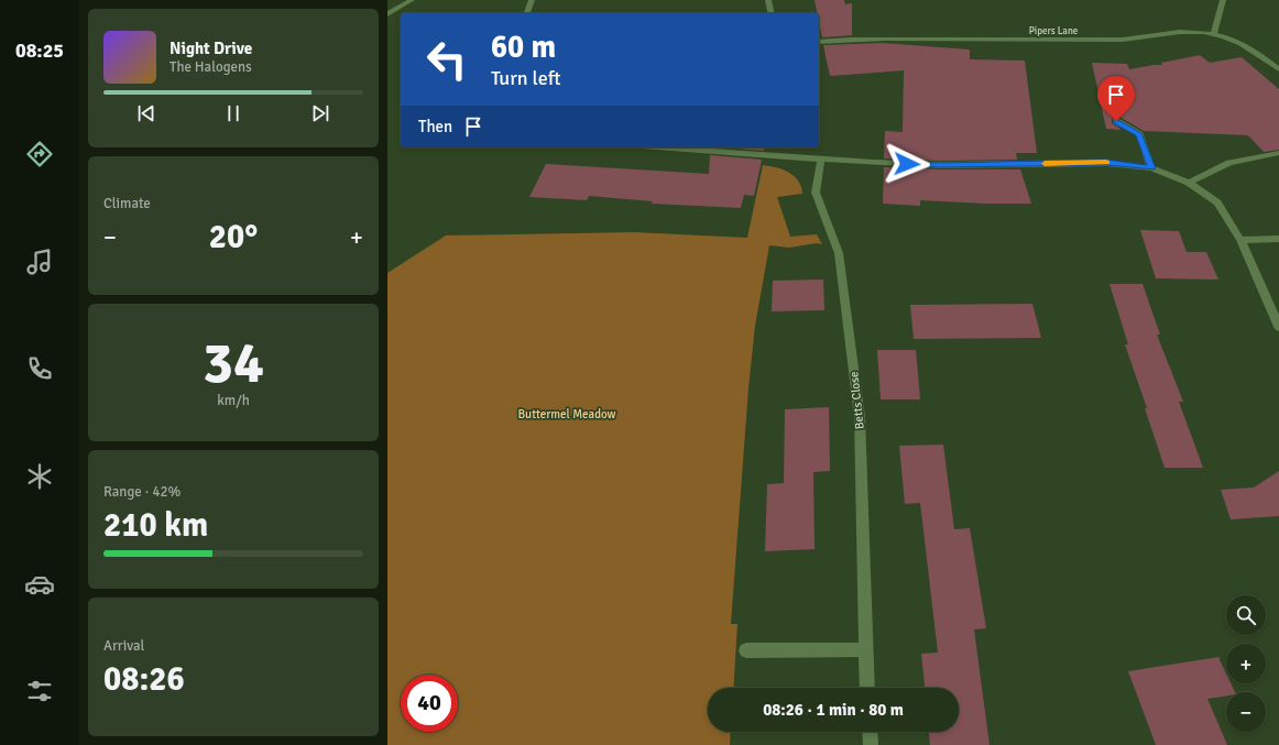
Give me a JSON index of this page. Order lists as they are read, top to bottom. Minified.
{"streets":{"street":["Pipers Lane","Betts Close"]},"parks":["Buttermel Meadow"],"page":{"tabs":"08:25","turn":["60 m","Turn left"],"song":["Night Drive","The Halogens"],"then":"Then","tile":["Climate",["34","km/h"],["Range · 42%","210 km"],["Arrival","08:26"]],"heat":["−","20°","+"],"map_buttons":["+","−"],"limit":"40","trip":"08:26 · 1 min · 80 m"}}
